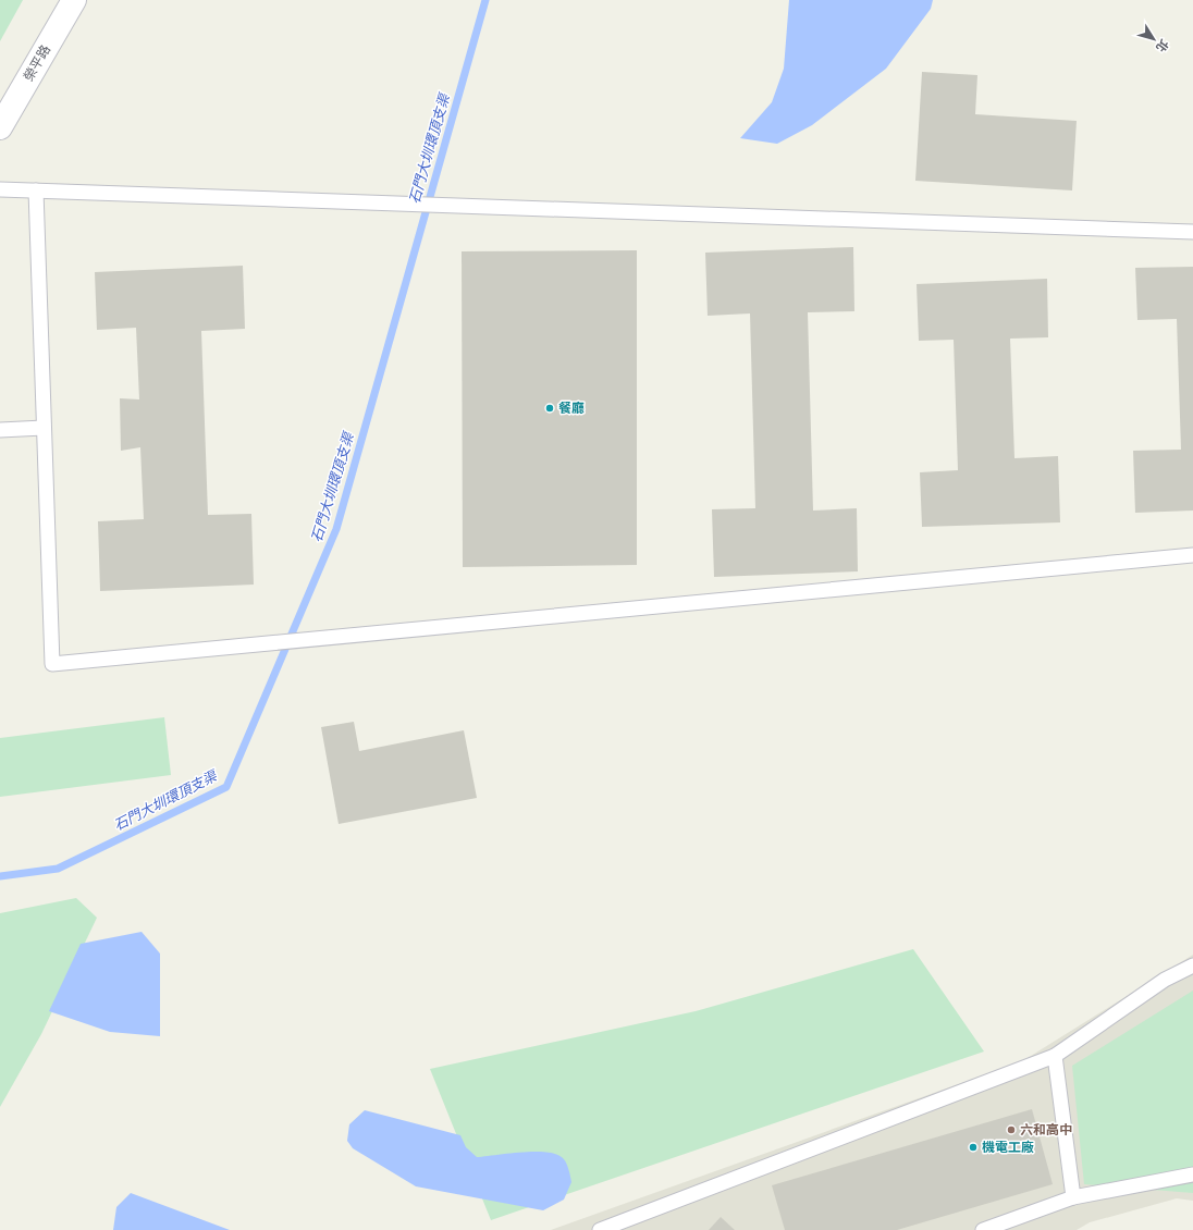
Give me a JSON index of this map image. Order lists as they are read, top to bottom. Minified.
{"streets":{"street":["榮平路"]},"water":["石門大圳環頂支渠"],"places":["餐廳","六和高中","機電工廠"],"north":"bottom right"}
